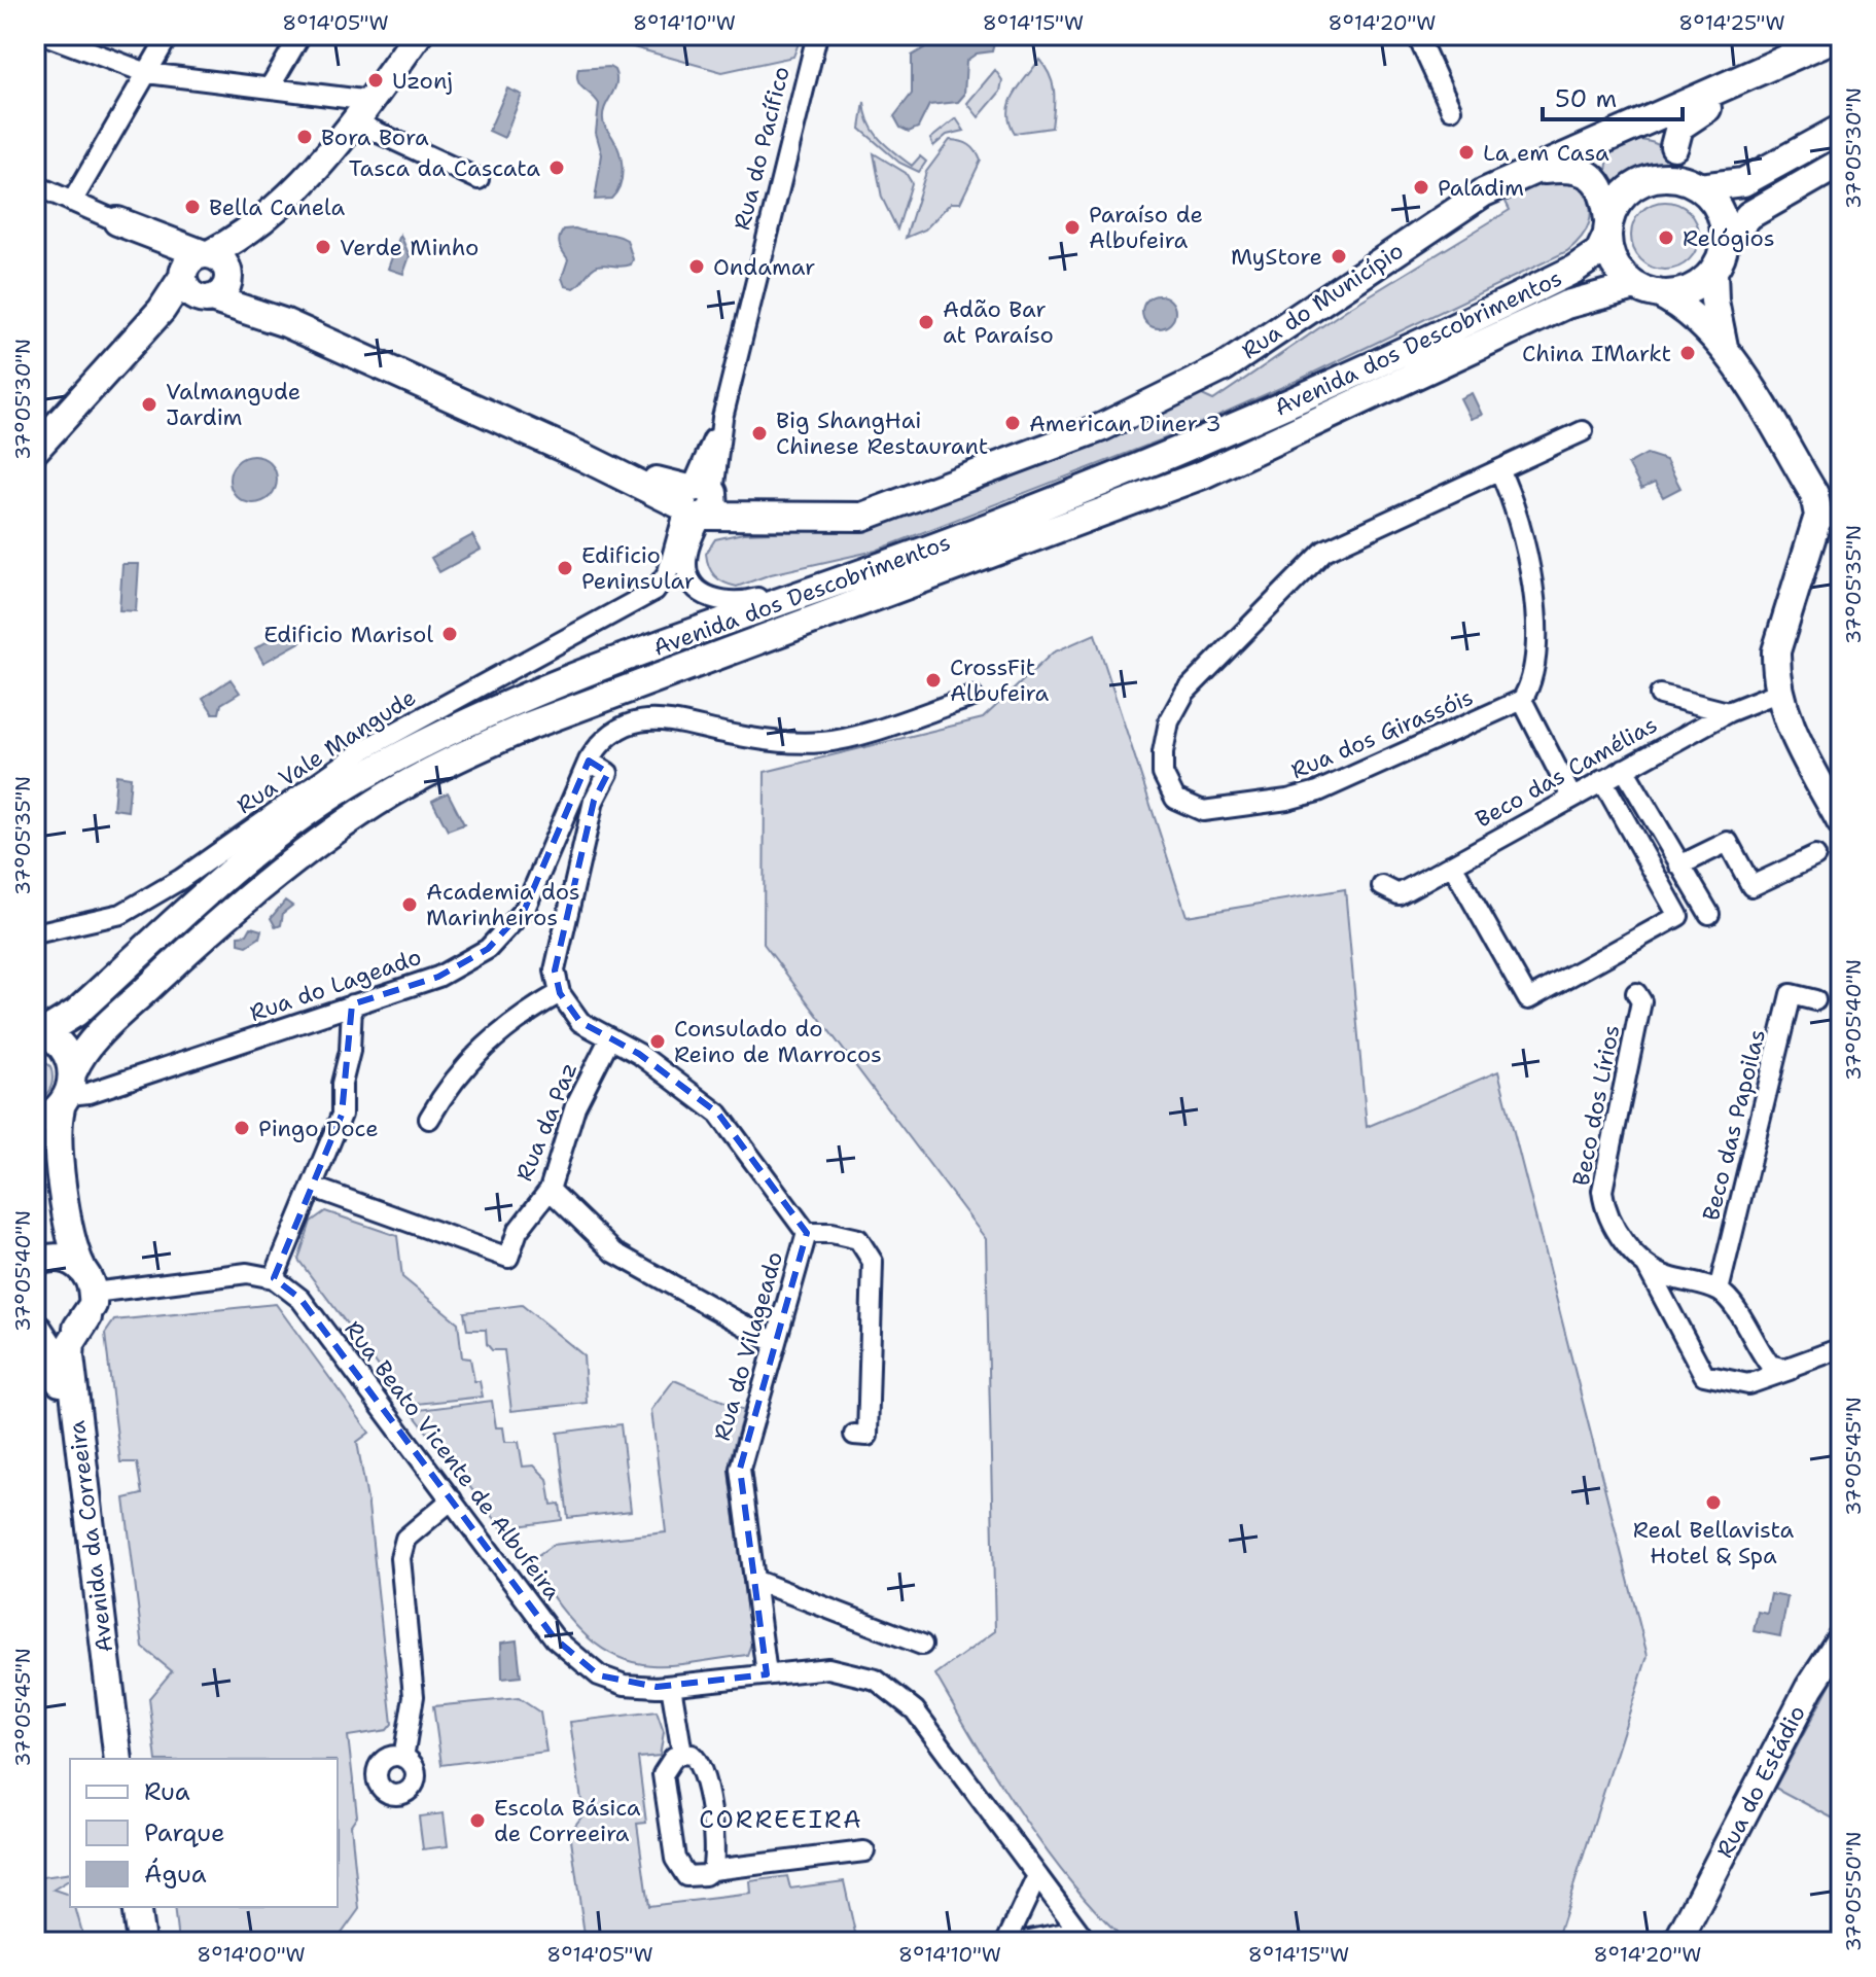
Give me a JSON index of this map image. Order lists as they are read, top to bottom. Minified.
{"streets":{"main road":["Rua do Município","Avenida dos Descobrimentos","Avenida da Correeira","Rua do Estádio"],"street":["Rua do Pacífico","Rua dos Girassóis","Rua Vale Mangude","Beco das Camélias","Rua do Lageado","Beco dos Lírios","Rua da Paz","Beco das Papoilas","Rua do Vilageado","Rua Beato Vicente de Albufeira"]},"crossings":[["Rua do Pacífico","Rua do Município"],["Rua do Pacífico","Rua Vale Mangude"],["Rua do Município","Rua Vale Mangude"],["Avenida dos Descobrimentos","Rua do Lageado"],["Rua da Paz","Rua do Vilageado"],["Rua do Vilageado","Rua Beato Vicente de Albufeira"]],"districts":["CORREEIRA"],"places":["Uzonj","Bora Bora","La em Casa","Tasca da Cascata","Paladim","Bella Canela","Paraíso de Albufeira","Relógios","Verde Minho","MyStore","Ondamar","Adão Bar at Paraíso","China IMarkt","Valmangude Jardim","American Diner 3","Big ShangHai Chinese Restaurant","Edificio Peninsular","Edificio Marisol","CrossFit Albufeira","Academia dos Marinheiros","Consulado do Reino de Marrocos","Pingo Doce","Real Bellavista Hotel & Spa","Escola Básica de Correeira"],"legend":["Rua","Parque","Água"],"scale_bar":"50 m","coordinates":["8°14'05\"W","8°14'10\"W","8°14'15\"W","8°14'20\"W","8°14'25\"W","37°05'30\"N","37°05'35\"N","37°05'40\"N","37°05'45\"N","37°05'50\"N","8°14'00\"W"]}
